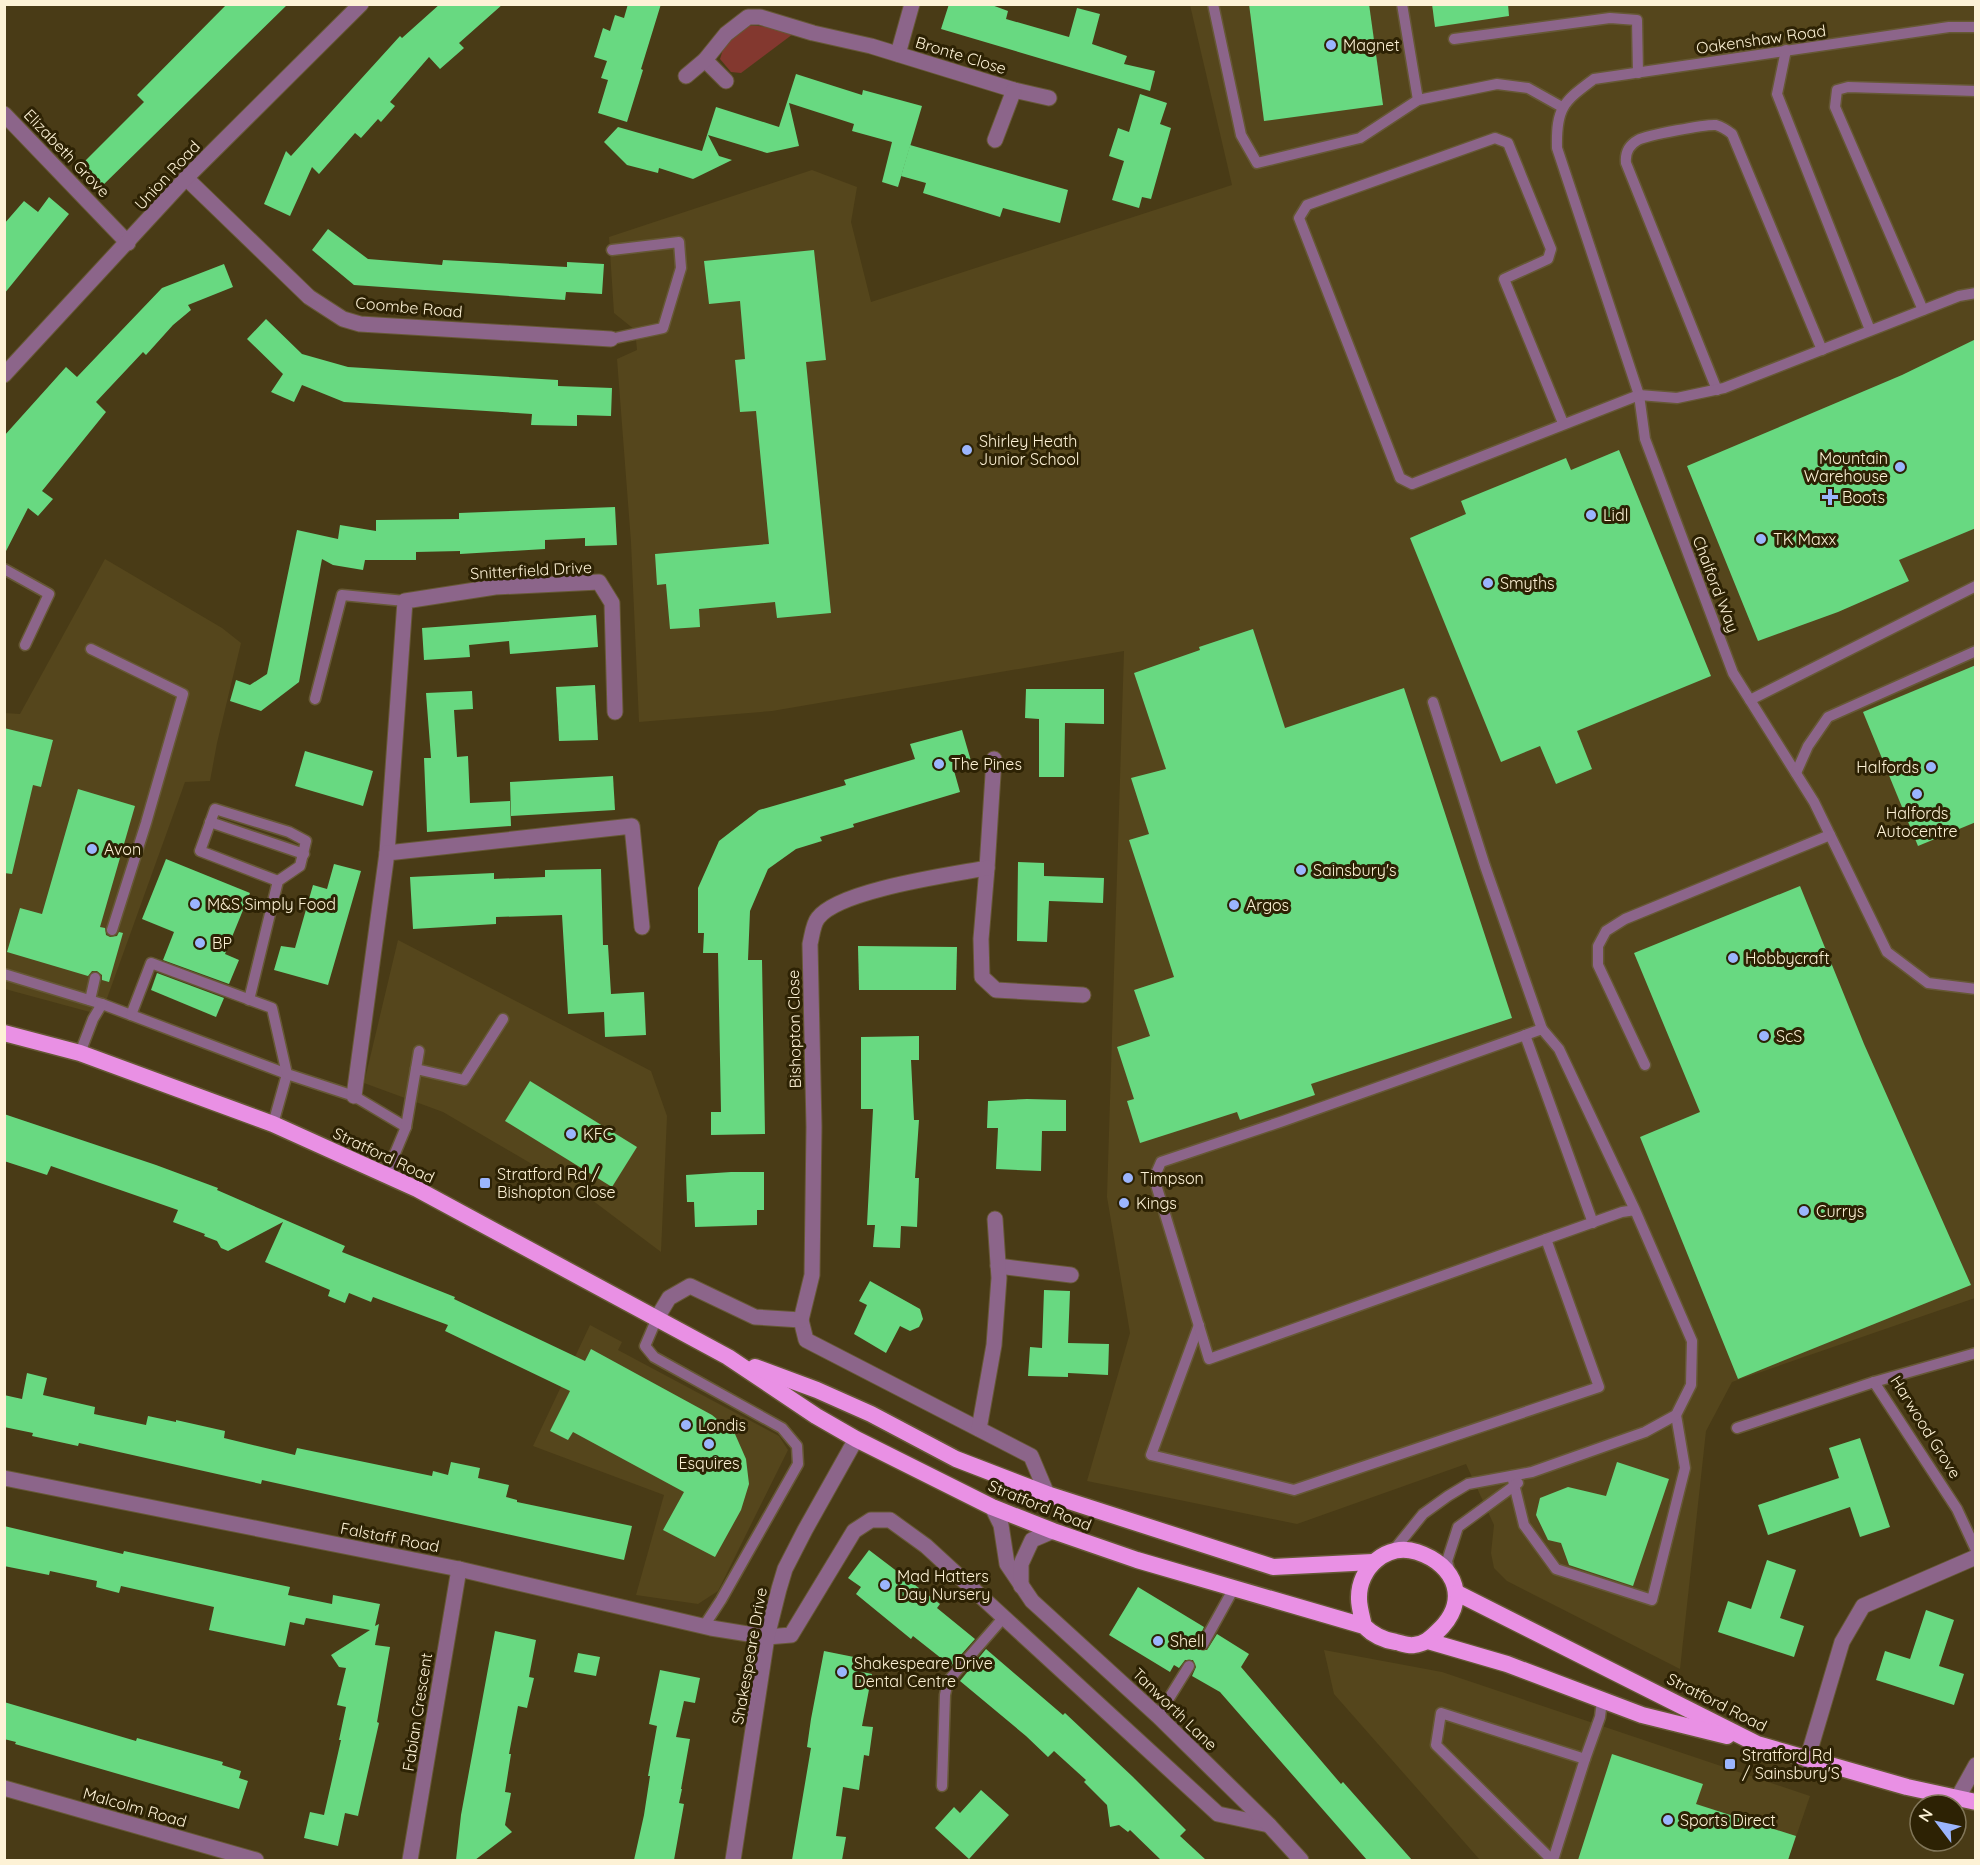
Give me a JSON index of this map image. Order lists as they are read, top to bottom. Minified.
{"streets":{"highway":["Stratford Road"],"street":["Bronte Close","Elizabeth Grove","Union Road","Coombe Road","Snitterfield Drive","Bishopton Close","Falstaff Road","Shakespeare Drive","Tanworth Lane","Fabian Crescent","Malcolm Road"],"lane":["Oakenshaw Road","Chalford Way","Harwood Grove"]},"crossings":[["Oakenshaw Road","Chalford Way"],["Elizabeth Grove","Union Road"],["Union Road","Coombe Road"],["Stratford Road","Shakespeare Drive"],["Stratford Road","Tanworth Lane"],["Falstaff Road","Shakespeare Drive"],["Falstaff Road","Fabian Crescent"]],"places":{"other":["Magnet","Shirley Heath Junior School","Mountain Warehouse","Lidl","TK Maxx","Smyths","The Pines","Halfords","Halfords Autocentre","Avon","Sainsbury's","M&S Simply Food","Argos","BP","Hobbycraft","ScS","KFC","Timpson","Kings","Currys","Londis","Esquires","Mad Hatters Day Nursery","Shell","Shakespeare Drive Dental Centre","Sports Direct"],"health":["Boots"],"transit":["Stratford Rd / Bishopton Close","Stratford Rd / Sainsbury'S"]},"north":"top left"}
